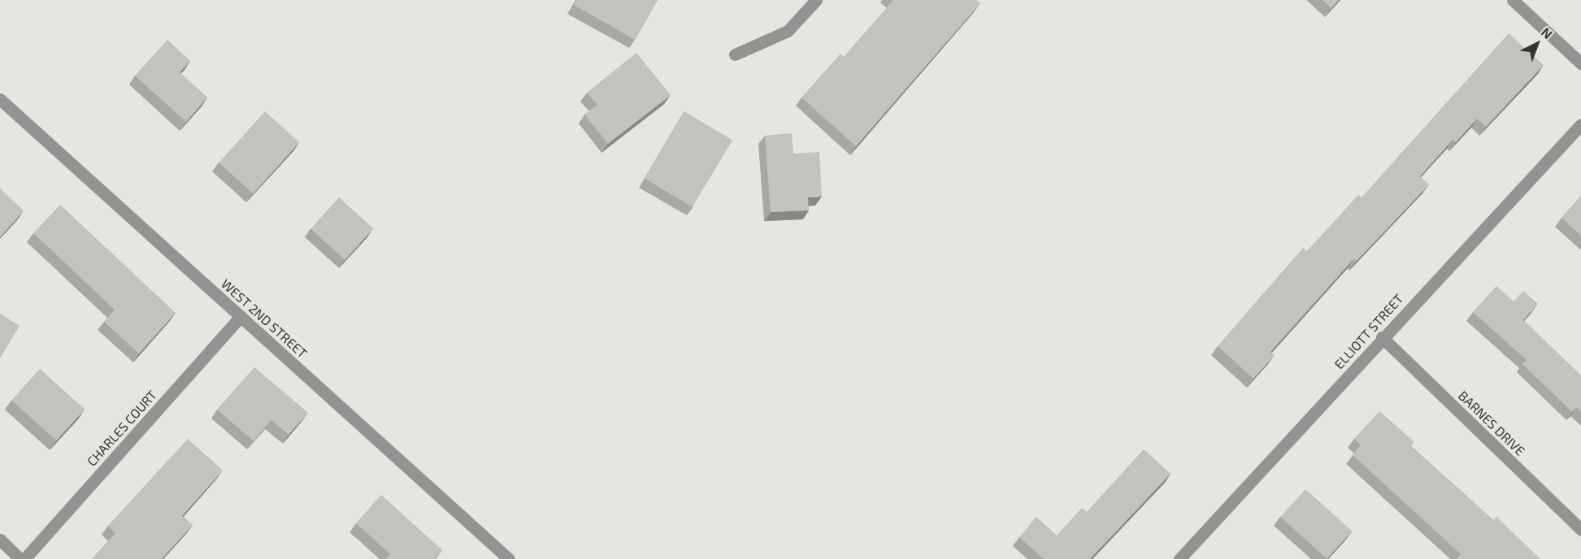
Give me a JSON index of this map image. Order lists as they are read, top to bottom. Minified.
{"streets":{"street":["WEST 2ND STREET","ELLIOTT STREET","BARNES DRIVE","CHARLES COURT"]},"crossings":[["WEST 2ND STREET","CHARLES COURT"],["ELLIOTT STREET","BARNES DRIVE"]],"north":"top right"}
